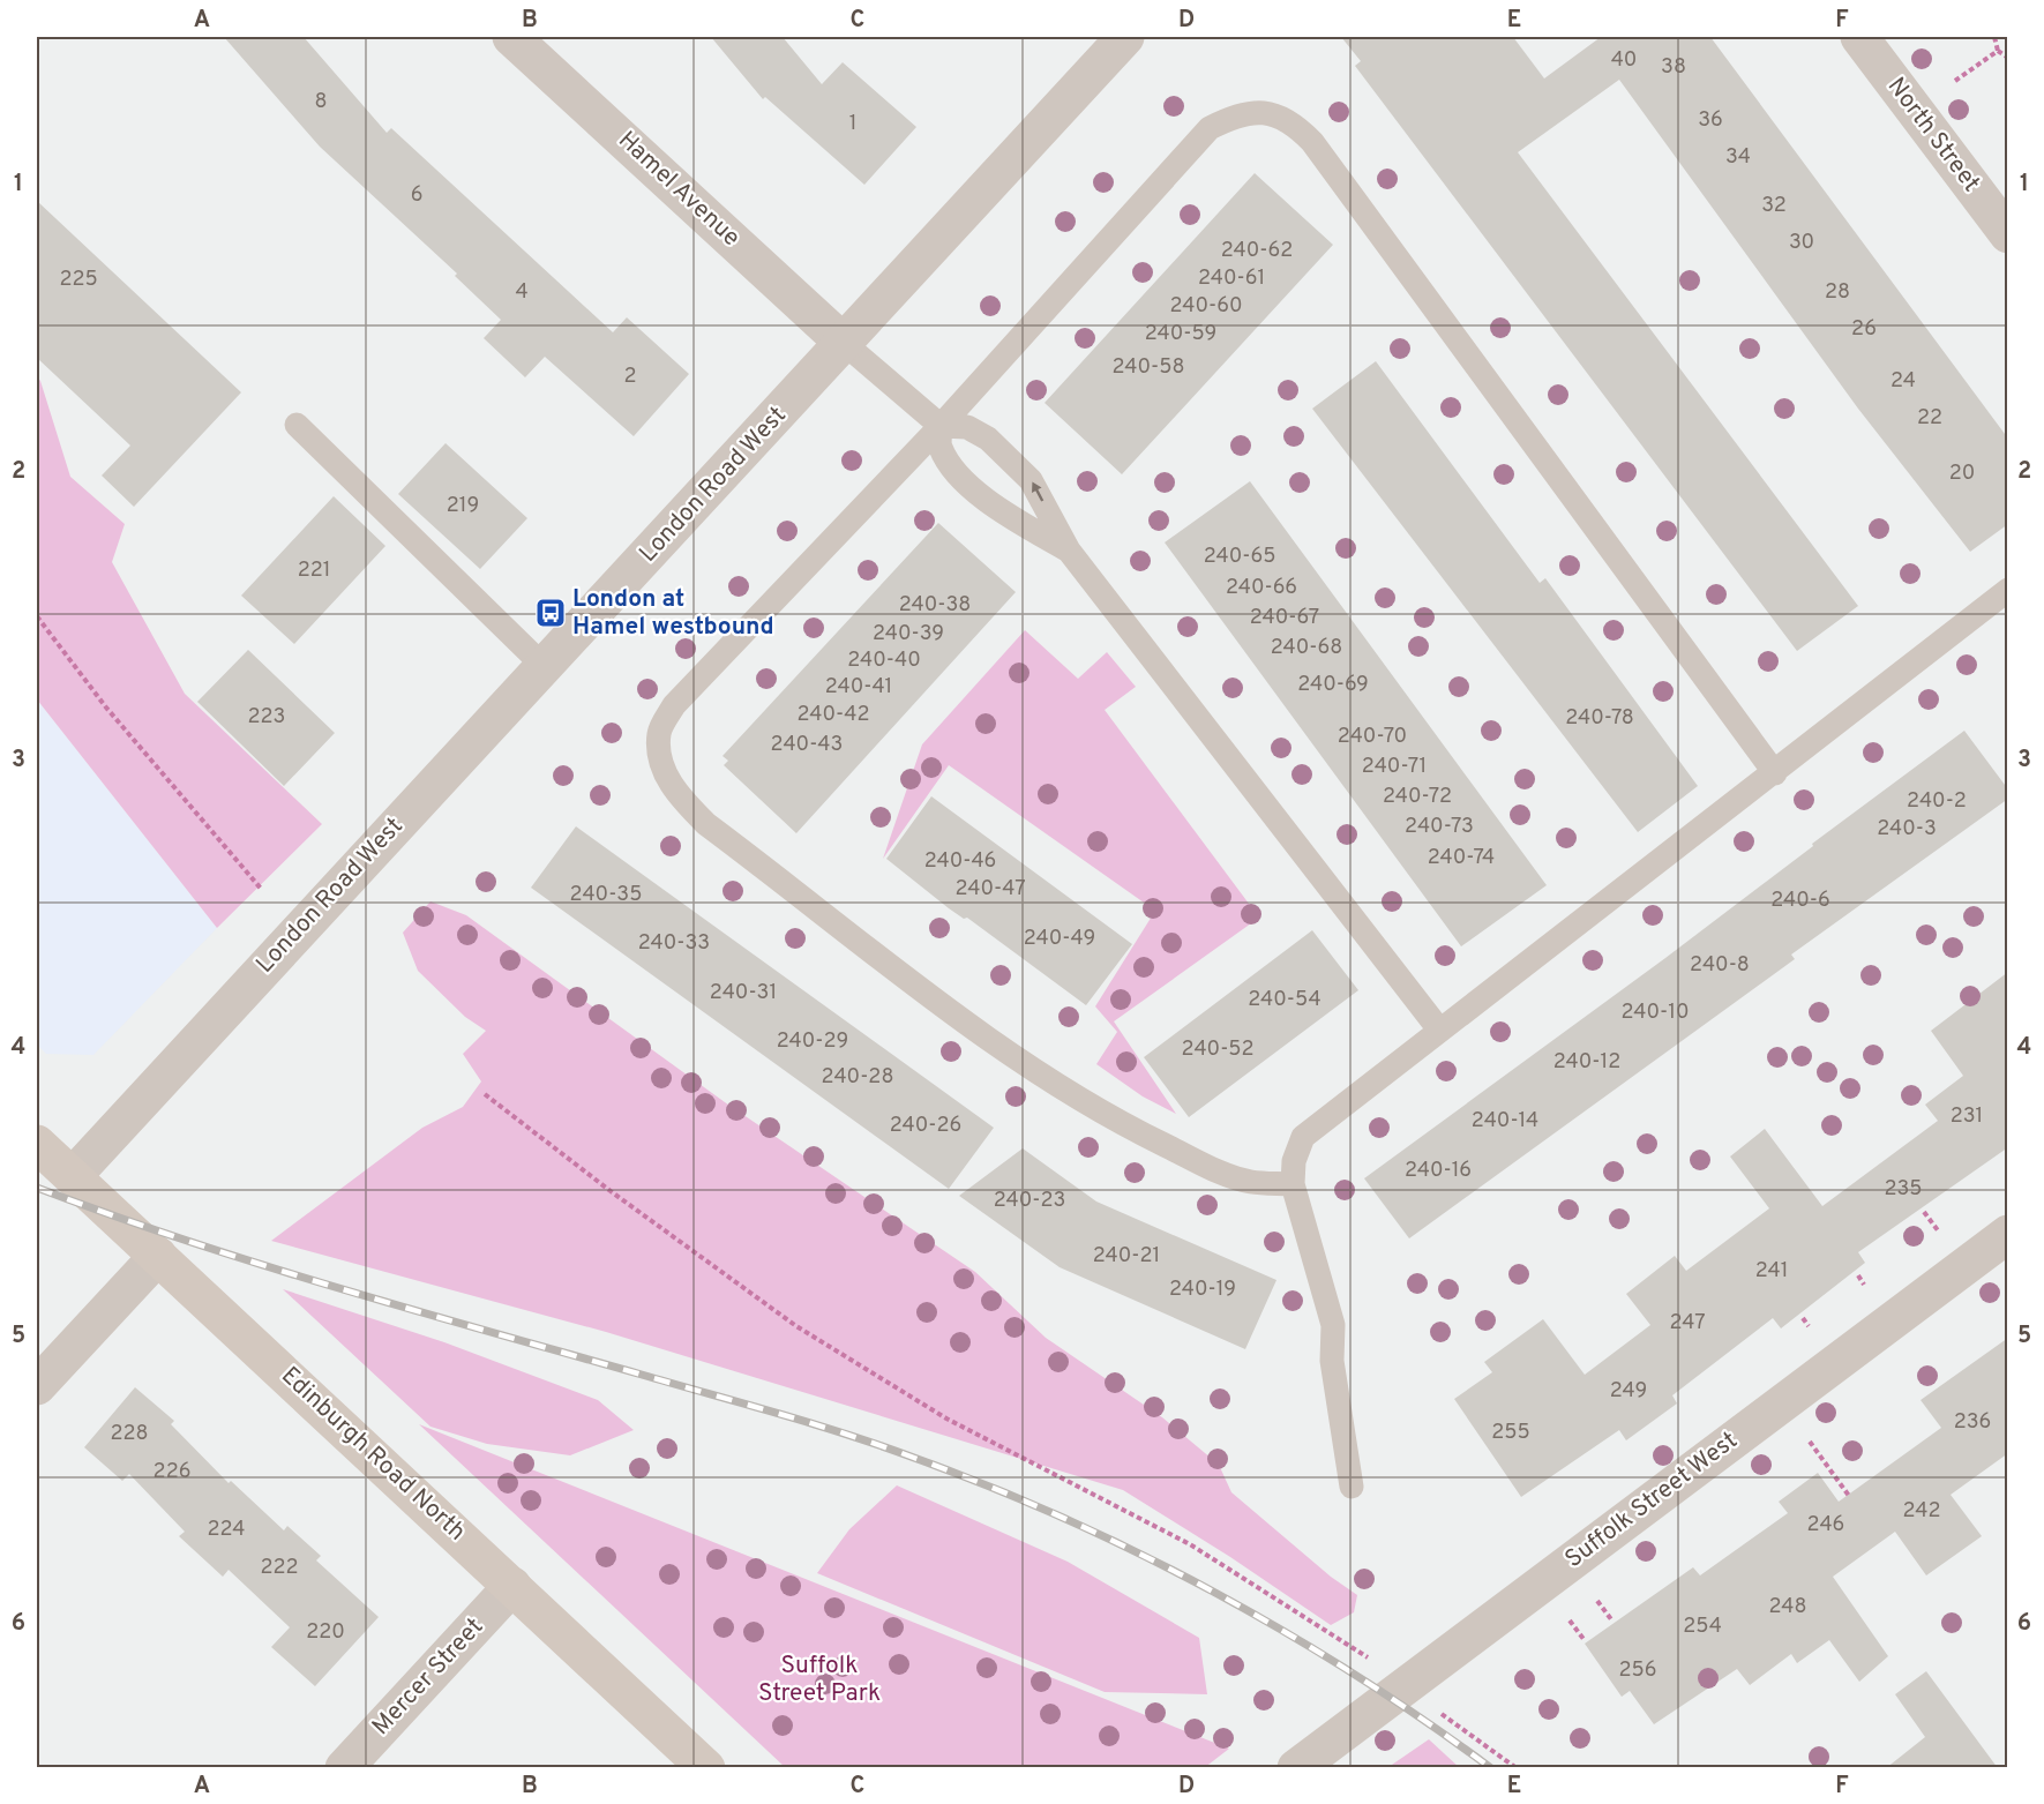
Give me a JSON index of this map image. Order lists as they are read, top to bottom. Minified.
{"streets":{"main road":["Edinburgh Road North"],"street":["North Street","Hamel Avenue","London Road West","Suffolk Street West","Mercer Street"]},"crossings":[["Hamel Avenue","London Road West"],["London Road West","Edinburgh Road North"],["Edinburgh Road North","Mercer Street"]],"parks":["Suffolk Street Park"],"places":{"bus stop":["London at Hamel westbound"]},"house_numbers":["40","38","8","36","1","34","6","32","30","240-62","240-61","225","4","28","240-60","26","240-59","240-58","2","24","22","20","219","240-65","221","240-66","240-38","240-67","240-39","240-68","240-40","240-69","240-41","240-42","223","240-78","240-70","240-43","240-71","240-72","240-2","240-73","240-3","240-74","240-46","240-47","240-35","240-6","240-49","240-33","240-8","240-31","240-54","240-10","240-29","240-52","240-12","240-28","231","240-14","240-26","240-16","235","240-23","240-21","241","240-19","247","249","236","255","228","226","242","246","224","222","248","254","220","256"],"grid":{"columns":["A","B","C","D","E","F"],"rows":["1","2","3","4","5","6"]}}
